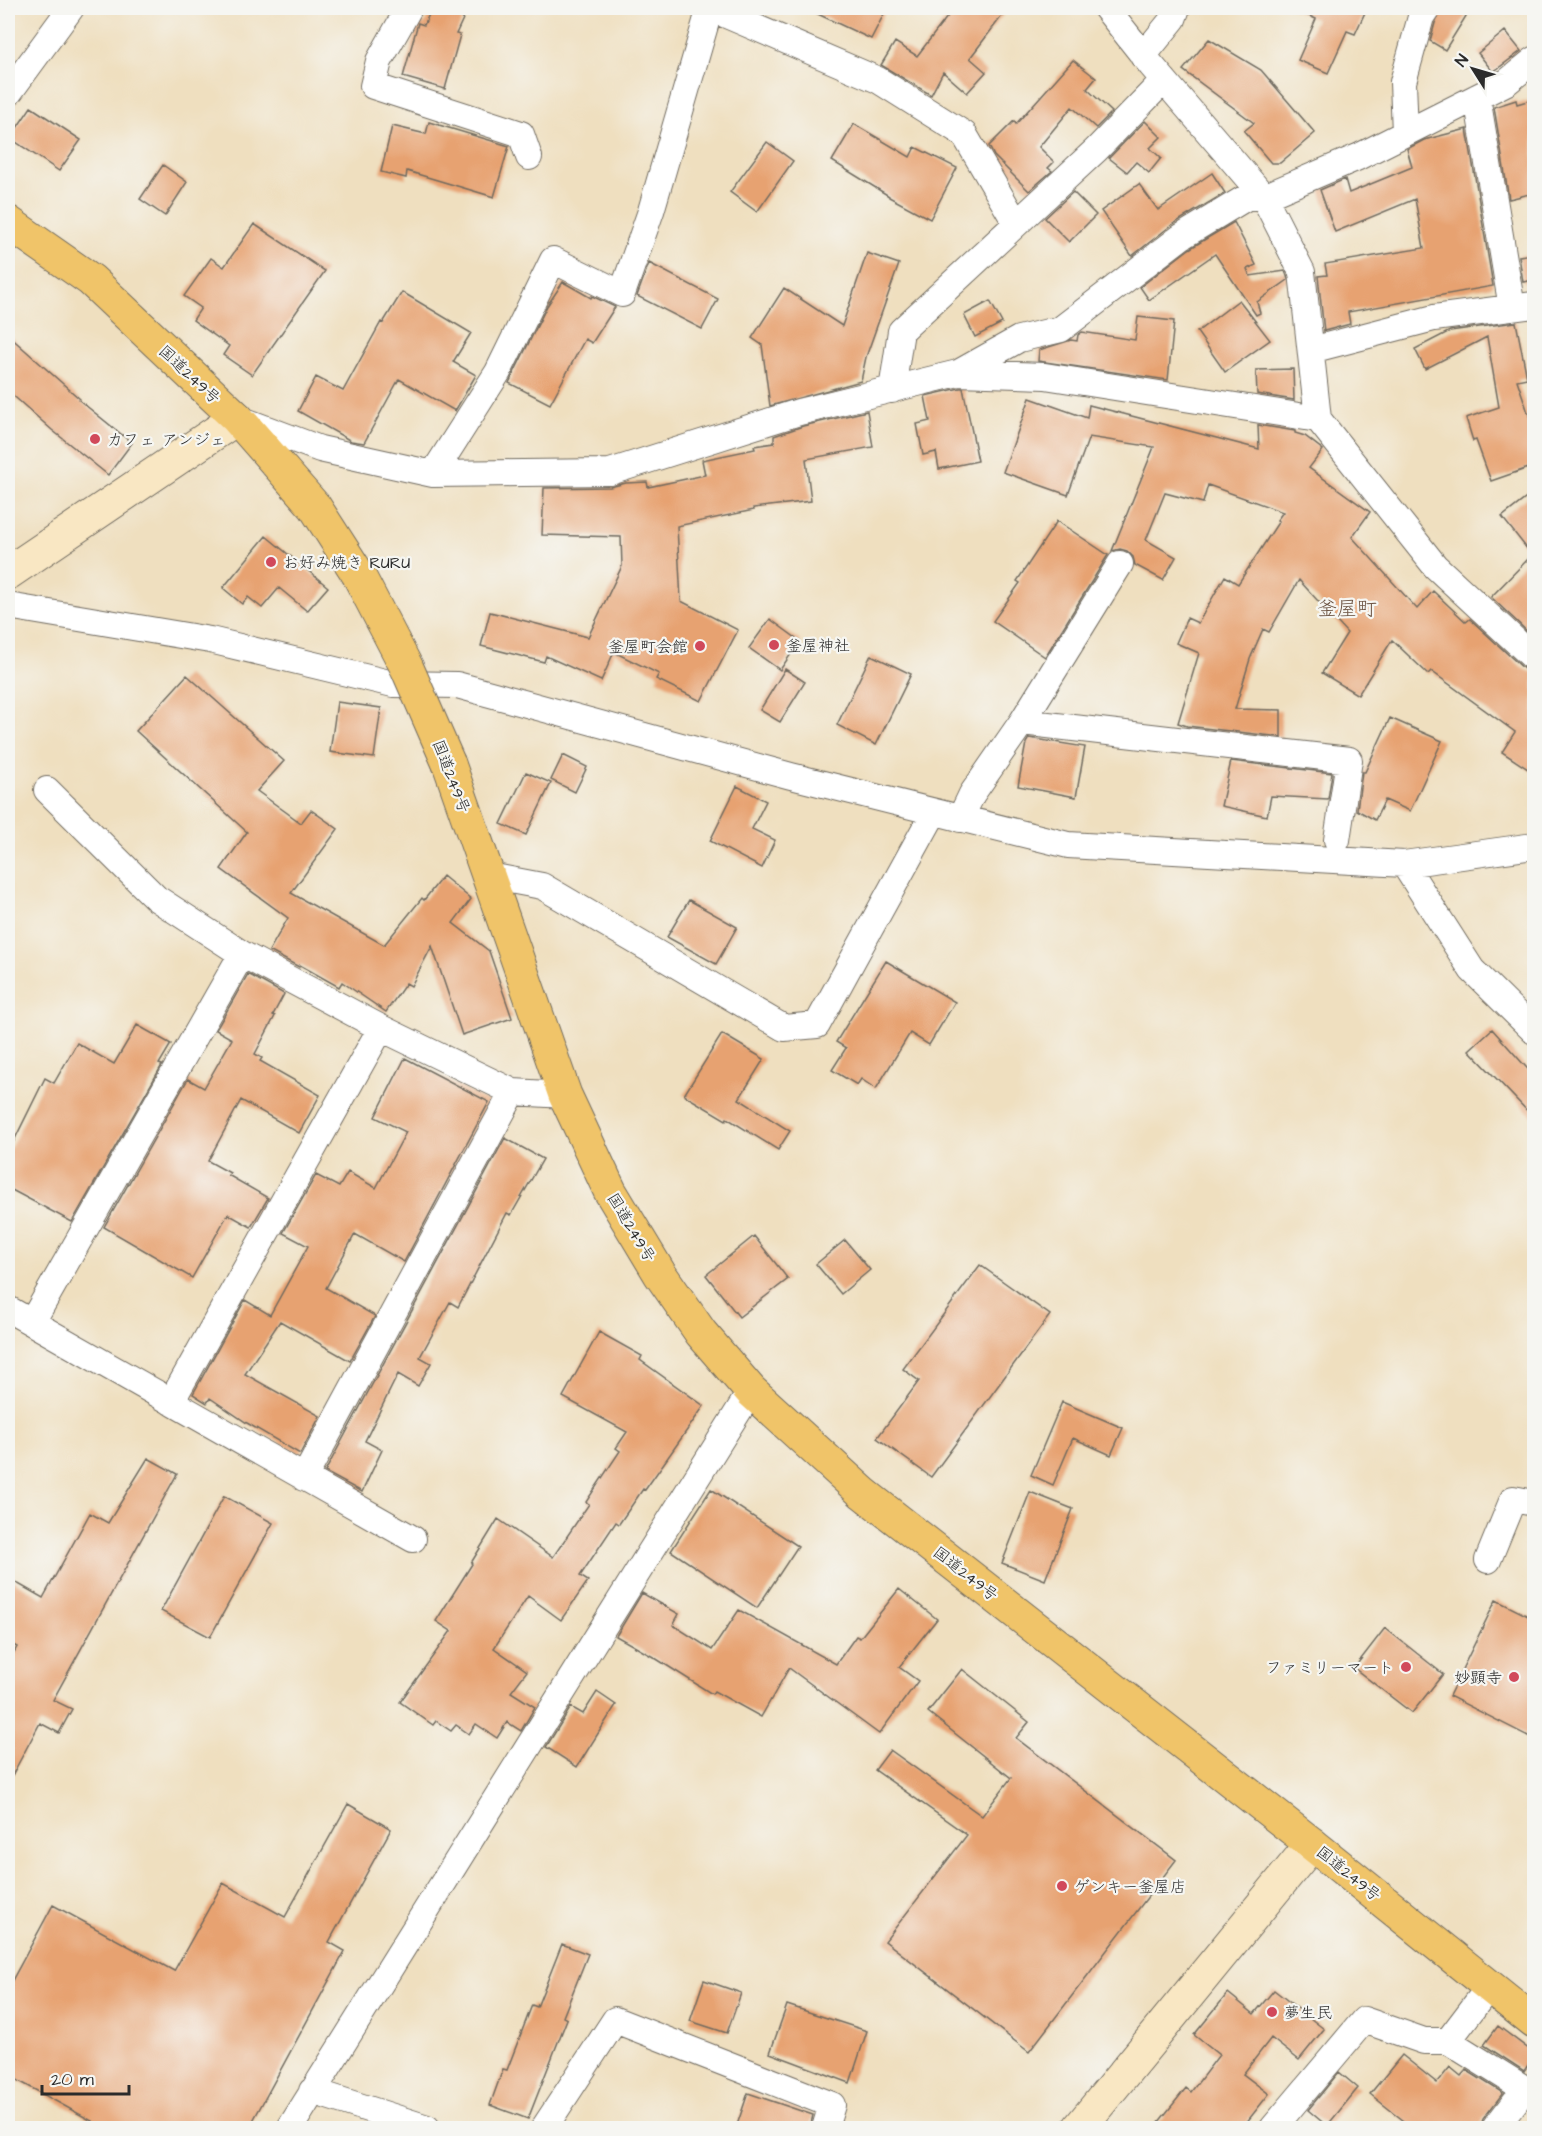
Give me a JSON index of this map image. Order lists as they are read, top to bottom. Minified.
{"streets":{"highway":["国道249号"]},"districts":["釜屋町"],"places":["カフェ アンジェ","お好み焼き RURU","釜屋神社","釜屋町会館","ファミリーマート","妙顕寺","ゲンキー釜屋店","夢生民"],"scale_bar":"20 m","north":"top left"}
